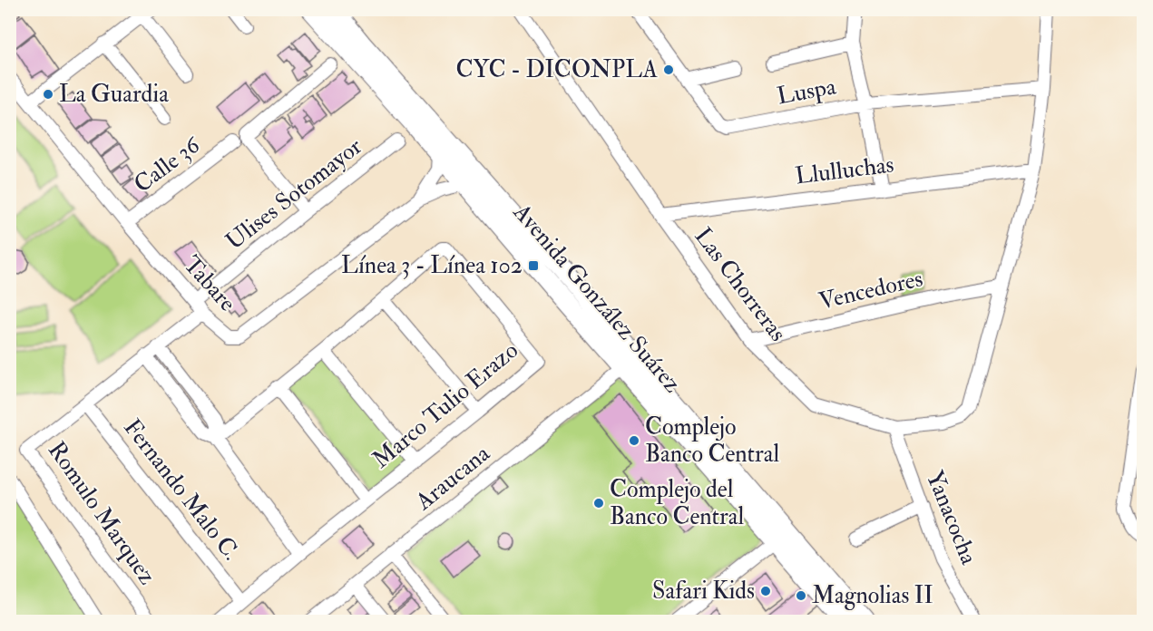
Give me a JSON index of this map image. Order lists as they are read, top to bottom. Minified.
{"streets":{"main road":["Avenida González Suárez"],"street":["Luspa","Calle 36","Llulluchas","Ulises Sotomayor","Tabare","Las Chorreras","Vencedores","Marco Tulio Erazo","Araucana","Fernando Malo C.","Romulo Marquez","Yanacocha"]},"crossings":[["Luspa","Las Chorreras"],["Calle 36","Tabare"],["Llulluchas","Las Chorreras"],["Ulises Sotomayor","Tabare"],["Tabare","Avenida González Suárez"],["Tabare","Romulo Marquez"],["Las Chorreras","Vencedores"],["Las Chorreras","Yanacocha"],["Avenida González Suárez","Araucana"],["Marco Tulio Erazo","Fernando Malo C."],["Fernando Malo C.","Romulo Marquez"]],"places":{"other":["CYC - DICONPLA","La Guardia","Complejo Banco Central","Complejo del Banco Central","Safari Kids","Magnolias II"],"transit":["Línea 3 - Línea 102"]}}
